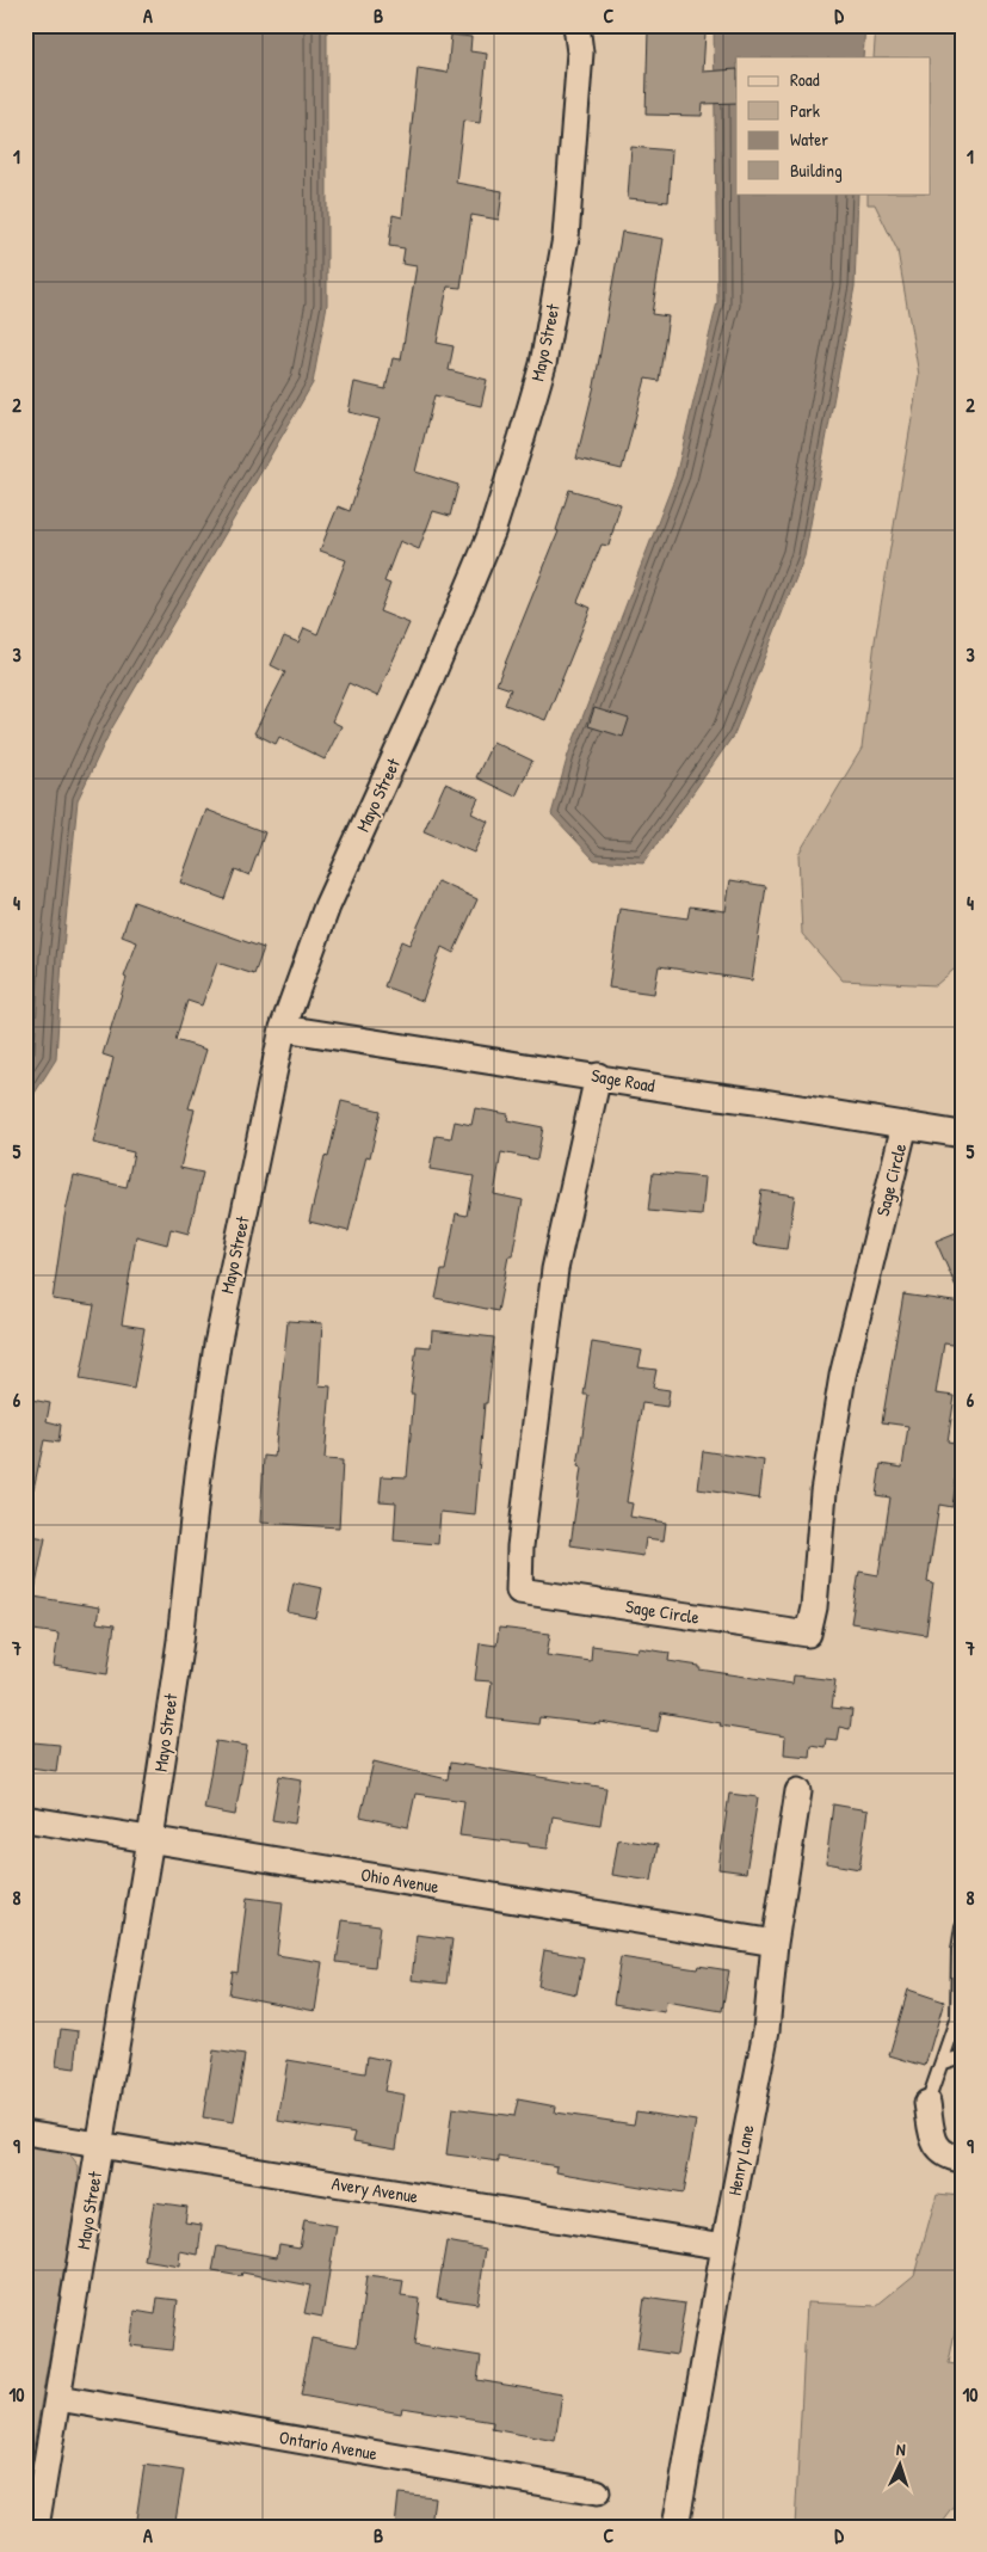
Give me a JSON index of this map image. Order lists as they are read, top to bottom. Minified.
{"streets":{"street":["Mayo Street","Sage Road","Sage Circle","Ohio Avenue","Henry Lane","Avery Avenue","Ontario Avenue"]},"crossings":[["Mayo Street","Sage Road"],["Mayo Street","Ohio Avenue"],["Mayo Street","Avery Avenue"],["Mayo Street","Ontario Avenue"],["Sage Road","Sage Circle"],["Ohio Avenue","Henry Lane"],["Henry Lane","Avery Avenue"]],"legend":["Road","Park","Water","Building"],"north":"top","grid":{"columns":["A","B","C","D"],"rows":["1","2","3","4","5","6","7","8","9","10"]}}
